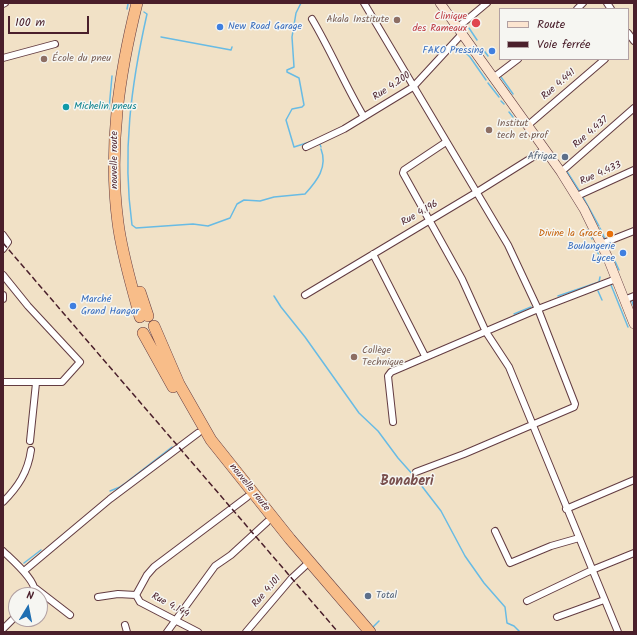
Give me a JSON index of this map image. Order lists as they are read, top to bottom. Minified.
{"streets":{"highway":["nouvelle route"],"street":["Rue 4.441","Rue 4.200","Rue 4.437","Rue 4.433","Rue 4.196","Rue 4.101","Rue 4.144"]},"crossings":[["nouvelle route","Rue 4.101"]],"districts":["Bonaberi"],"places":["Akala Institute","Clinique des Rameaux","New Road Garage","FAKO Pressing","École du pneu","Michelin pneus","Institut tech et prof","Afrigaz","Divine la Grace","Boulangerie Lycee","Marché Grand Hangar","Collège Technique","Total"],"legend":["Route","Voie ferrée"],"scale_bar":"100 m","north":"top"}
